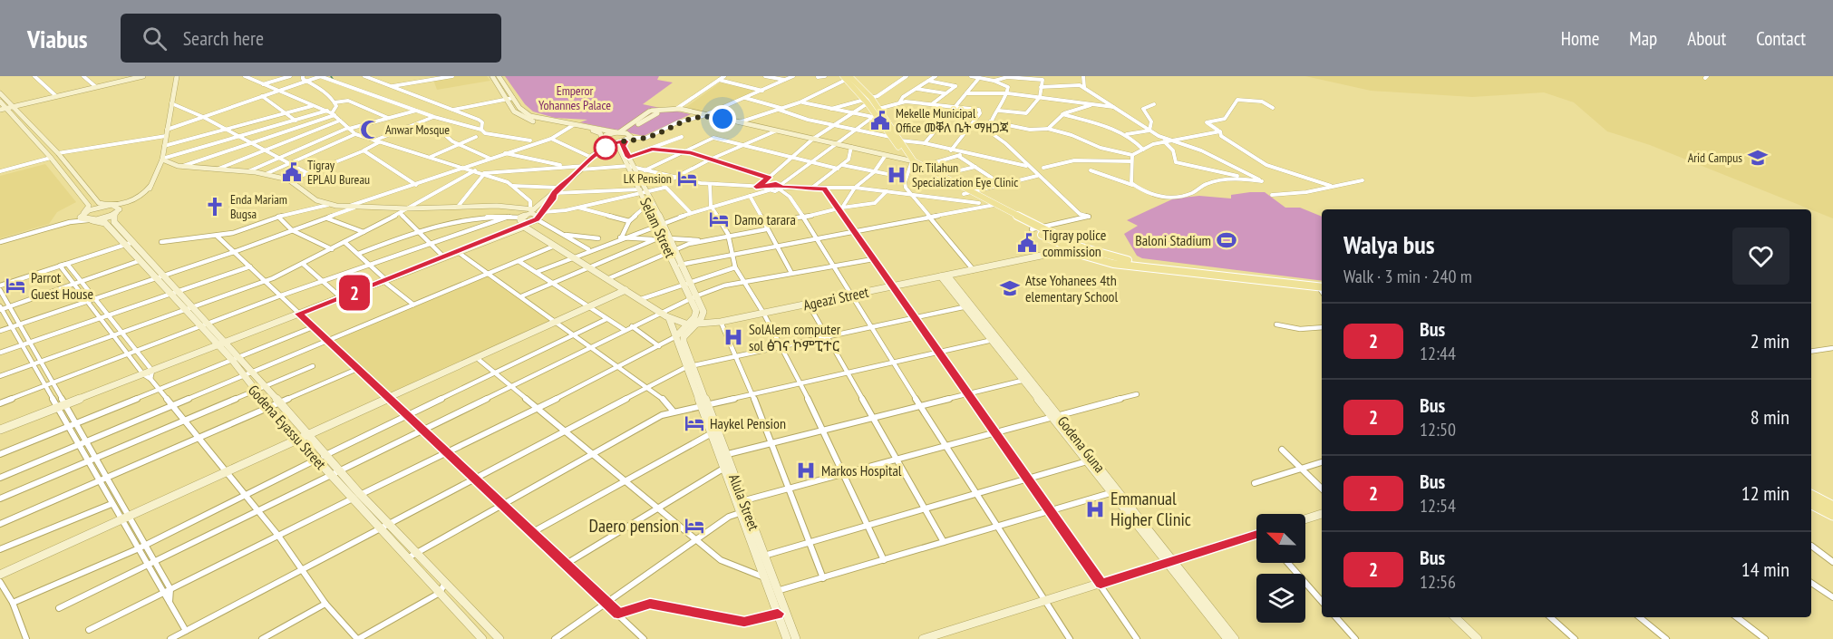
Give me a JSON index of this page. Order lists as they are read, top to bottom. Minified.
{"streets":{"street":["Selam Street","Ageazi Street","Godena Eyassu Street","Godena Guna","Alula Street"]},"crossings":[["Selam Street","Ageazi Street"],["Ageazi Street","Godena Guna"]],"parks":["Emperor Yohannes Palace"],"places":{"public building":["Mekelle Municipal Office መቐለ ቤት ማዘጋጃ","Tigray EPLAU Bureau","Tigray police commission"],"mosque":["Anwar Mosque"],"school or university":["Arid Campus","Atse Yohanees 4th elementary School"],"hospital":["Dr. Tilahun Specialization Eye Clinic","SolAlem computer sol ፅገና ኮምፒተር","Markos Hospital","Emmanual Higher Clinic"],"hotel":["LK Pension","Damo tarara","Parrot Guest House","Haykel Pension","Daero pension"],"church":["Enda Mariam Bugsa"],"sports":["Baloni Stadium"]},"lines":["bus line 2"],"north":"top left","page":{"header":"Viabus","search":"Search here","nav":["Home","Map","About","Contact"],"on_map":"2","heading":["Walya bus","Walk · 3 min · 240 m"],"list":[{"mark":"2","name":"Bus","note":"12:44","value":"2 min"},{"mark":"2","name":"Bus","note":"12:50","value":"8 min"},{"mark":"2","name":"Bus","note":"12:54","value":"12 min"},{"mark":"2","name":"Bus","note":"12:56","value":"14 min"}]}}
